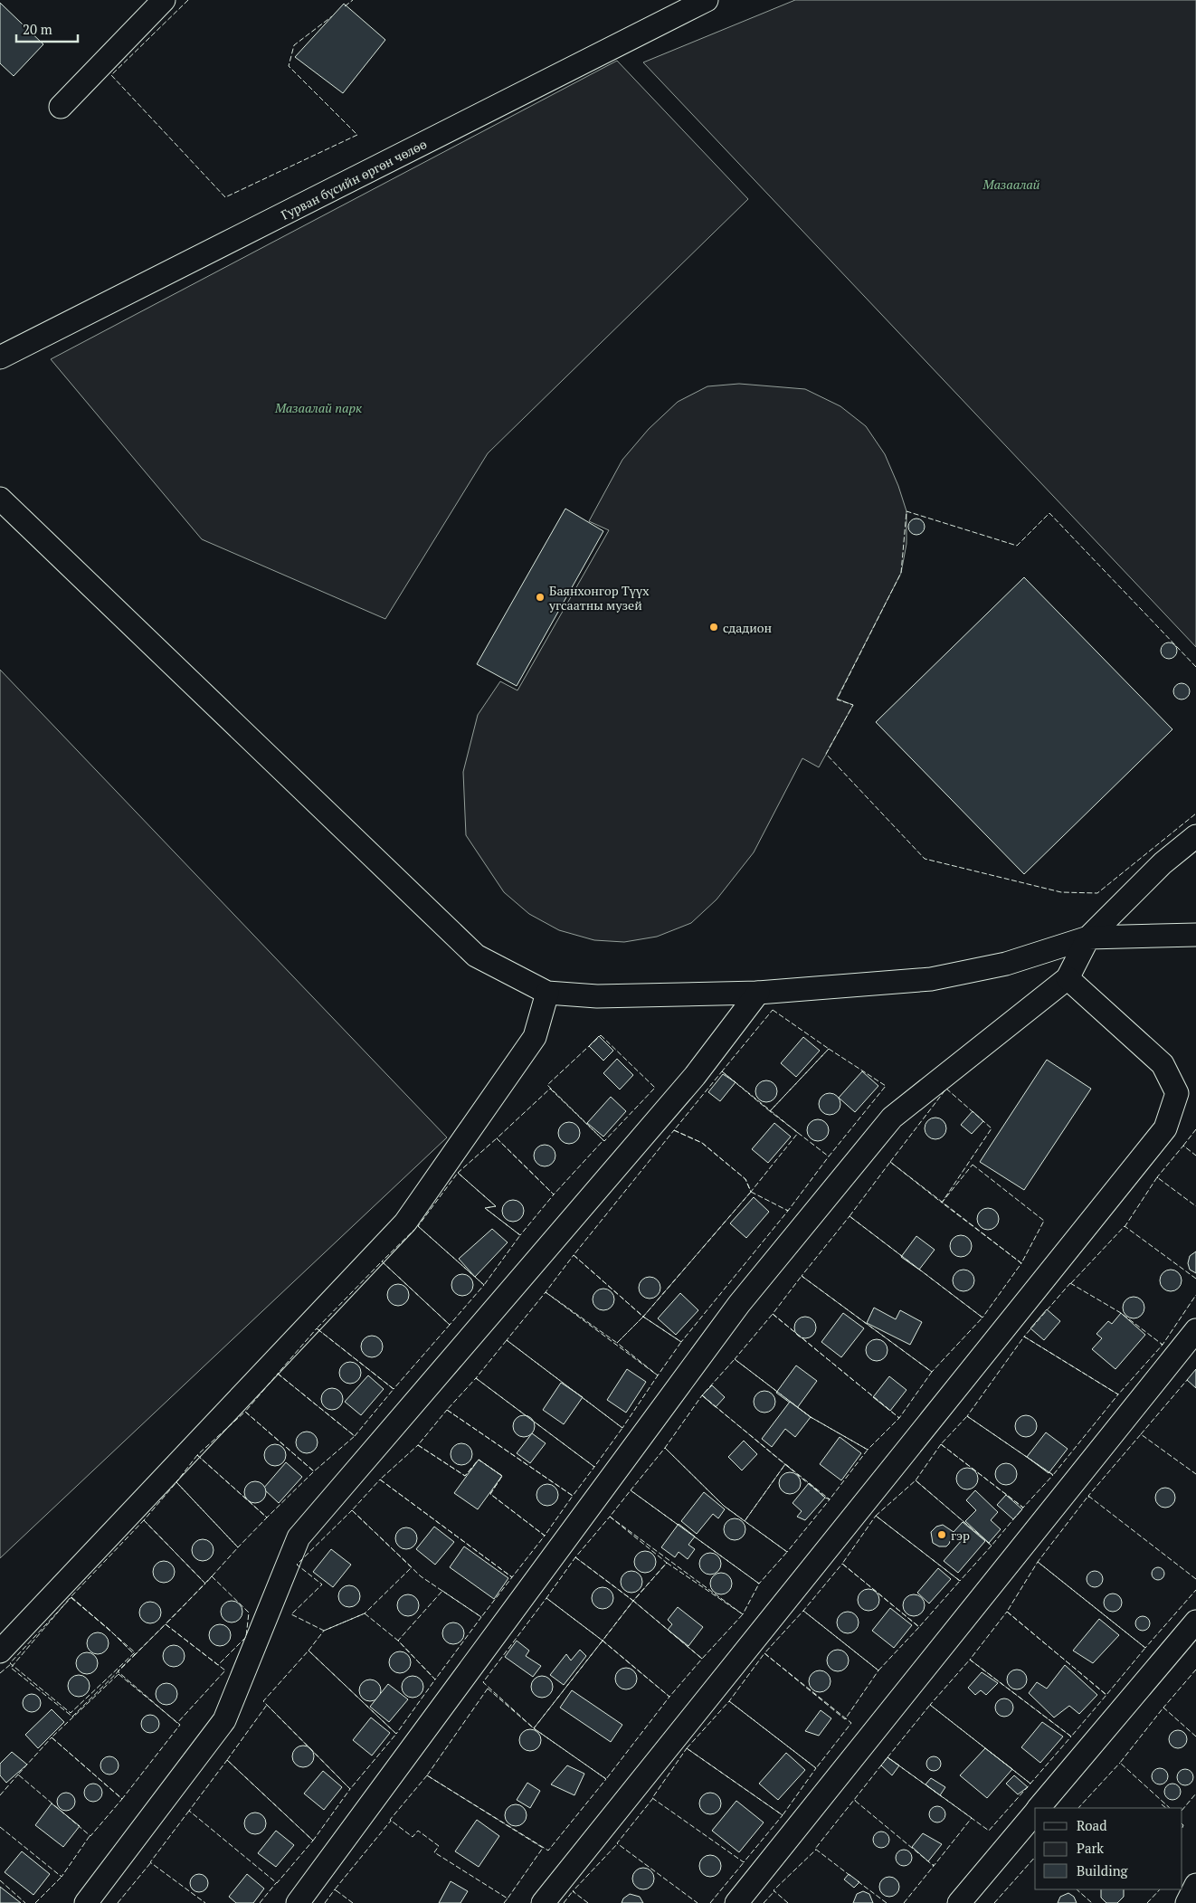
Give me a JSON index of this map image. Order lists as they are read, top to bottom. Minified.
{"streets":{"street":["Гурван бүсийн өргөн чөлөө"]},"parks":["Мазаалай","Мазаалай парк"],"places":["Баянхонгор Түүх угсаатны музей","сдадион","гэр"],"legend":["Road","Park","Building"],"scale_bar":"20 m"}
